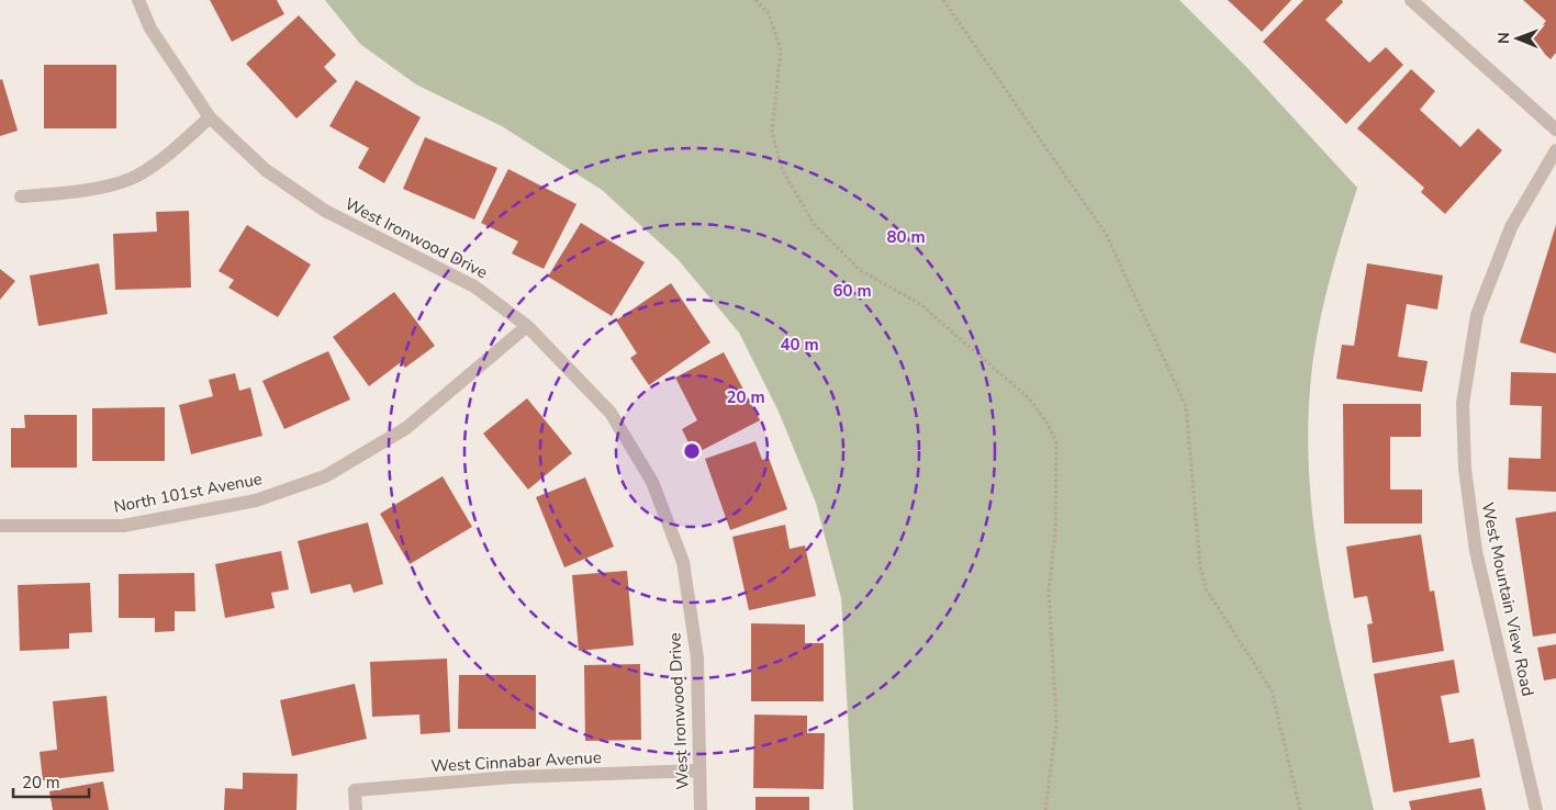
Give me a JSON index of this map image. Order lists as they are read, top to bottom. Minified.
{"streets":{"street":["West Ironwood Drive","North 101st Avenue","West Mountain View Road","West Cinnabar Avenue"]},"crossings":[["West Ironwood Drive","North 101st Avenue"],["West Ironwood Drive","West Cinnabar Avenue"]],"scale_bar":"20 m","north":"left","rings":["80 m","60 m","40 m","20 m"]}
